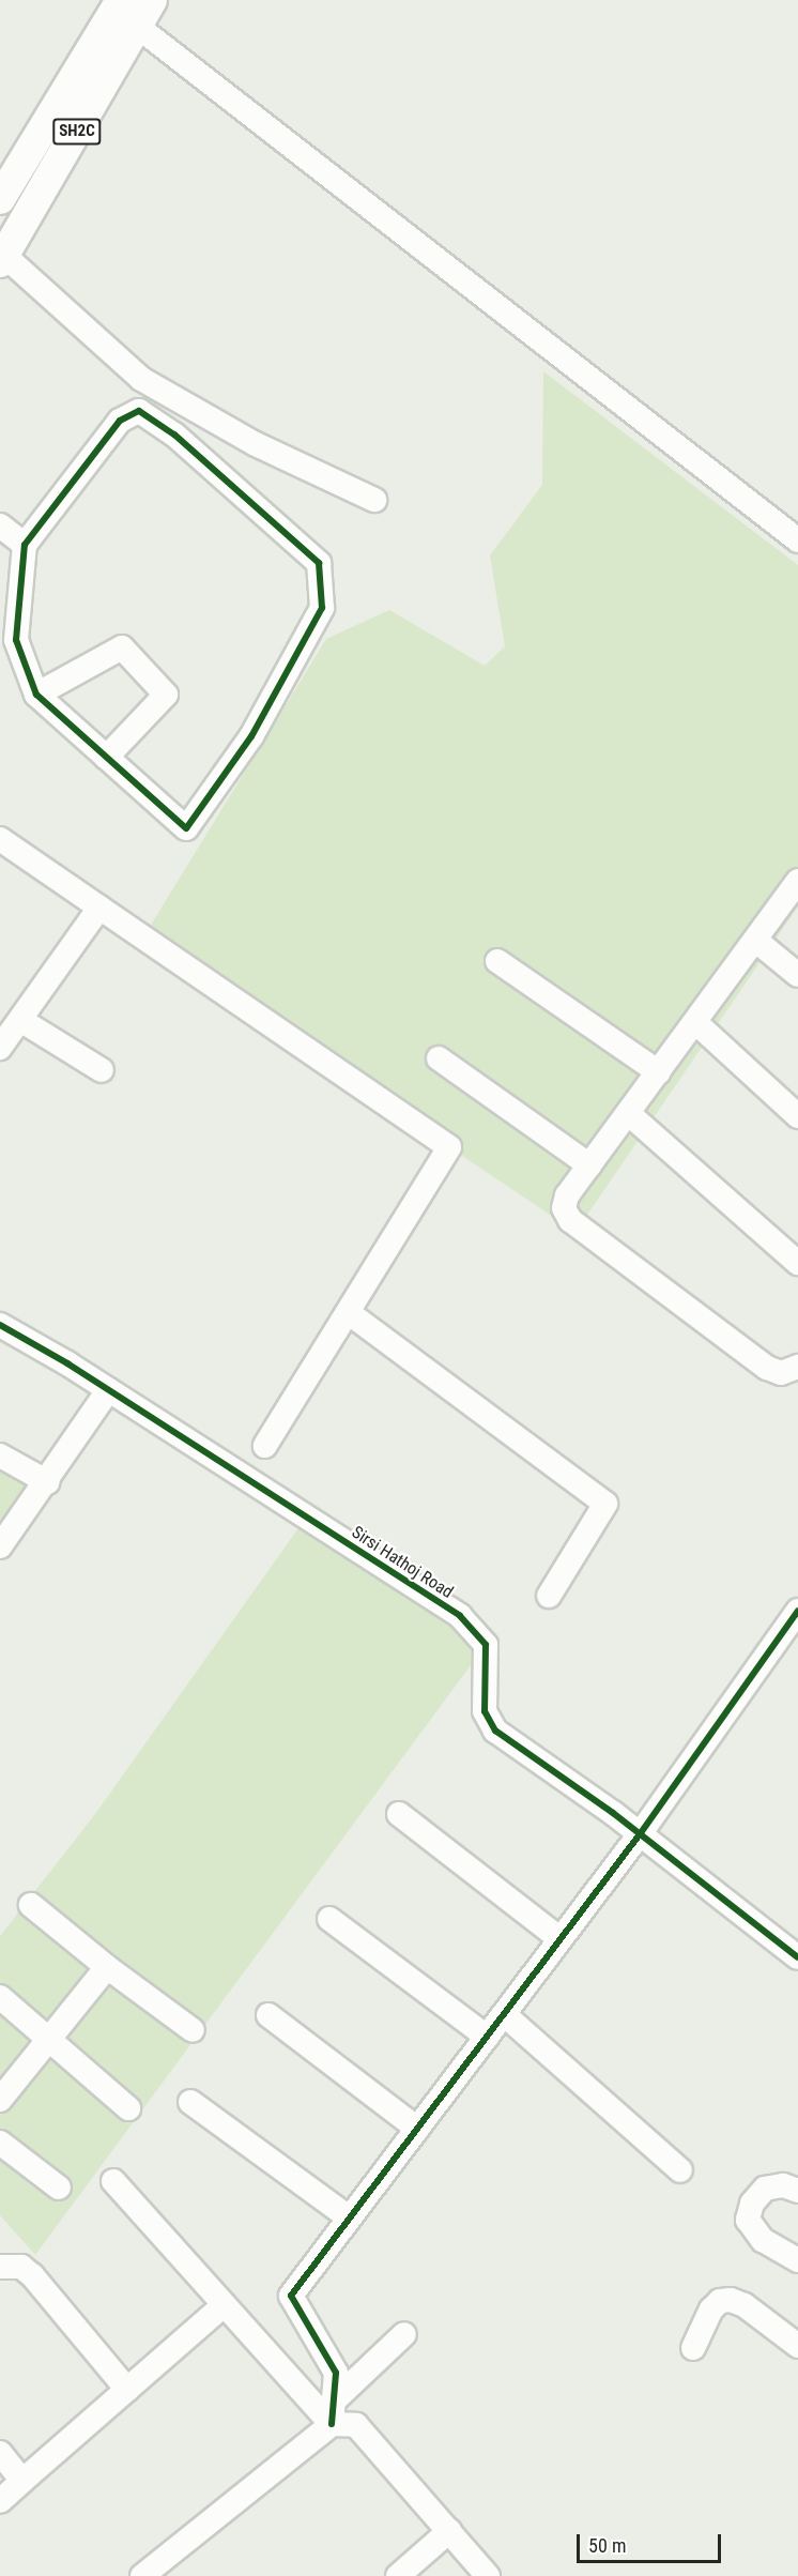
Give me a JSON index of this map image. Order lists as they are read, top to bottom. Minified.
{"streets":{"main road":["SH2C"],"street":["Sirsi Hathoj Road"]},"scale_bar":"50 m"}
